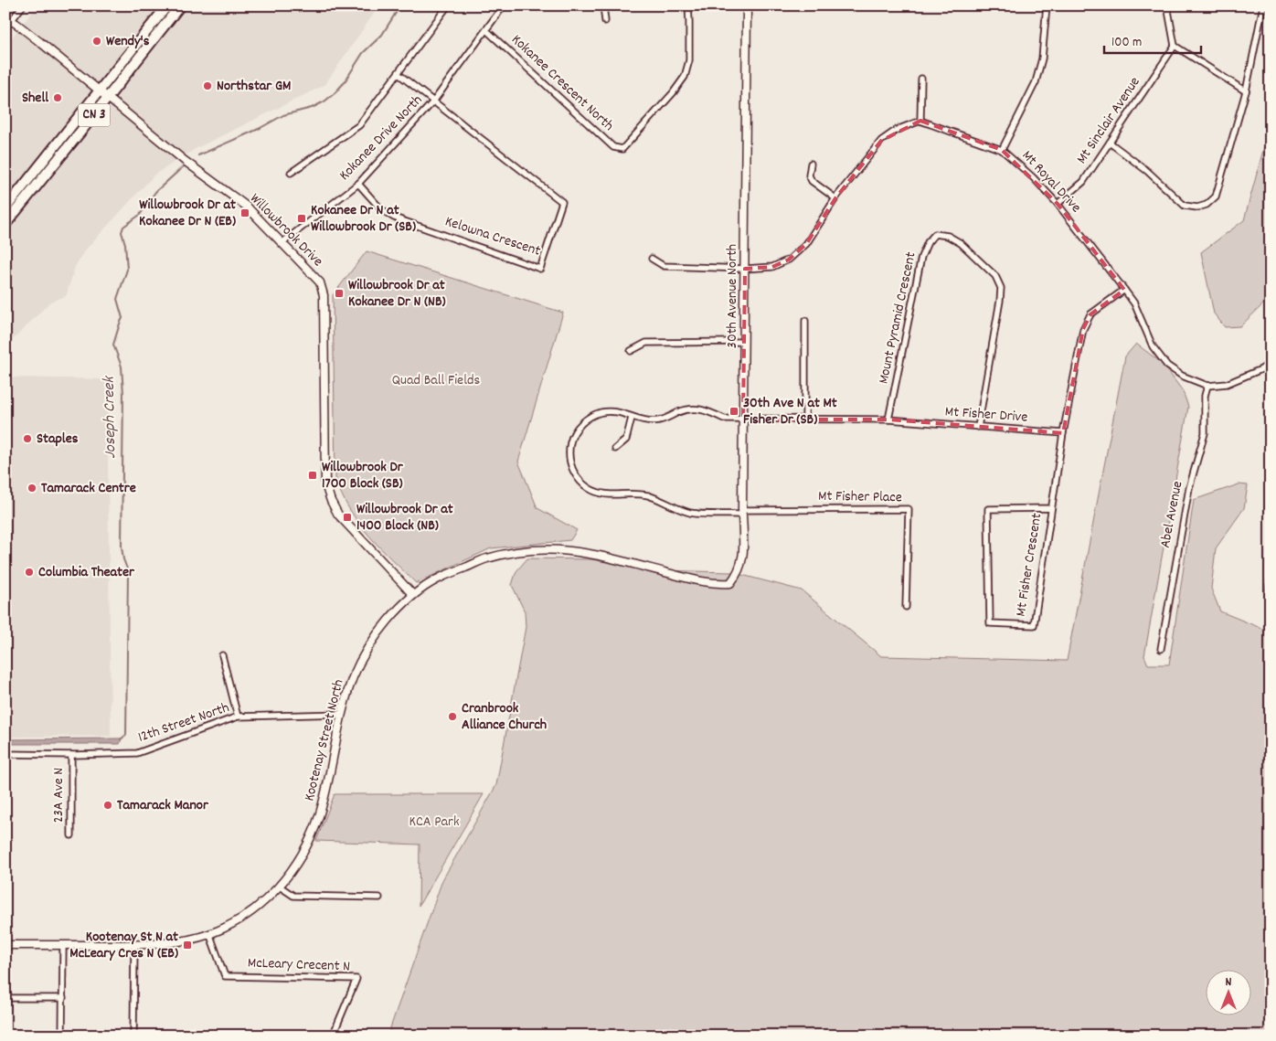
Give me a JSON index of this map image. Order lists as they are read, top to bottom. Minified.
{"streets":{"highway":["CN 3"],"street":["Kokanee Crescent North","Mt Sinclair Avenue","Kokanee Drive North","Mt Royal Drive","Willowbrook Drive","Kelowna Crescent","30th Avenue North","Mount Pyramid Crescent","Mt Fisher Drive","Mt Fisher Place","Abel Avenue","Mt Fisher Crescent","12th Street North","Kootenay Street North","23A Ave N","McLeary Crecent N"]},"crossings":[["Kokanee Crescent North","Kokanee Drive North"],["CN 3","Willowbrook Drive"],["Mt Sinclair Avenue","Mt Royal Drive"],["Kokanee Drive North","Willowbrook Drive"],["Kokanee Drive North","Kelowna Crescent"],["Mt Royal Drive","Abel Avenue"],["Willowbrook Drive","Kootenay Street North"],["30th Avenue North","Mt Fisher Drive"],["30th Avenue North","Mt Fisher Place"],["30th Avenue North","Kootenay Street North"],["Mount Pyramid Crescent","Mt Fisher Drive"],["Mt Fisher Drive","Mt Fisher Place"],["Mt Fisher Drive","Mt Fisher Crescent"],["12th Street North","Kootenay Street North"],["12th Street North","23A Ave N"],["Kootenay Street North","McLeary Crecent N"]],"water":["Joseph Creek"],"parks":["Quad Ball Fields","KCA Park"],"places":{"other":["Wendy's","Northstar GM","Shell","Staples","Tamarack Centre","Columbia Theater","Cranbrook Alliance Church","Tamarack Manor"],"transit":["Willowbrook Dr at Kokanee Dr N (EB)","Kokanee Dr N at Willowbrook Dr (SB)","Willowbrook Dr at Kokanee Dr N (NB)","30th Ave N at Mt Fisher Dr (SB)","Willowbrook Dr 1700 Block (SB)","Willowbrook Dr at 1400 Block (NB)","Kootenay St N at McLeary Cres N (EB)"]},"scale_bar":"100 m","north":"top"}
